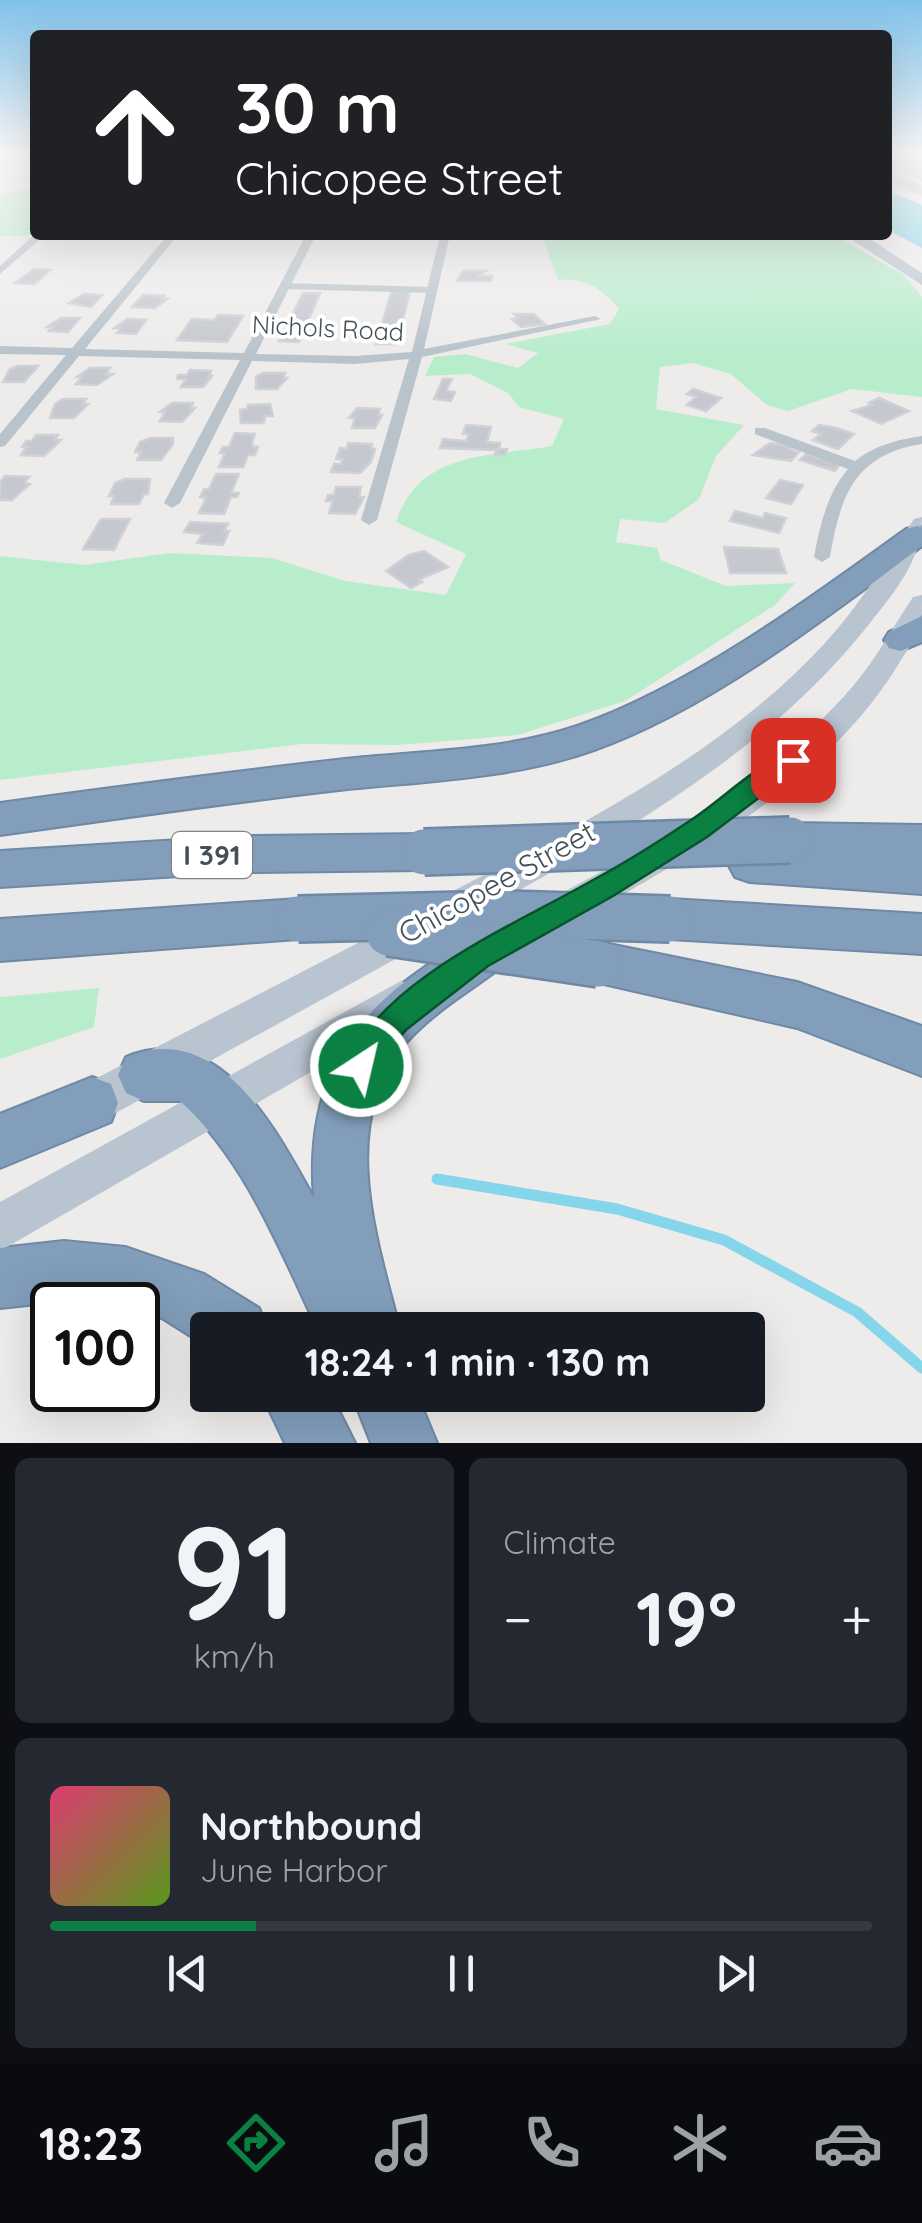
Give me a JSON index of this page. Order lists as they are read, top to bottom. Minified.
{"streets":{"highway":["I 391"],"main road":["Chicopee Street"],"street":["Nichols Road"]},"page":{"turn":["30 m","Chicopee Street"],"limit":"100","trip":"18:24 · 1 min · 130 m","tile":[["91","km/h"],"Climate"],"heat":["−","19°","+"],"song":["Northbound","June Harbor"],"tabs":"18:23"}}
